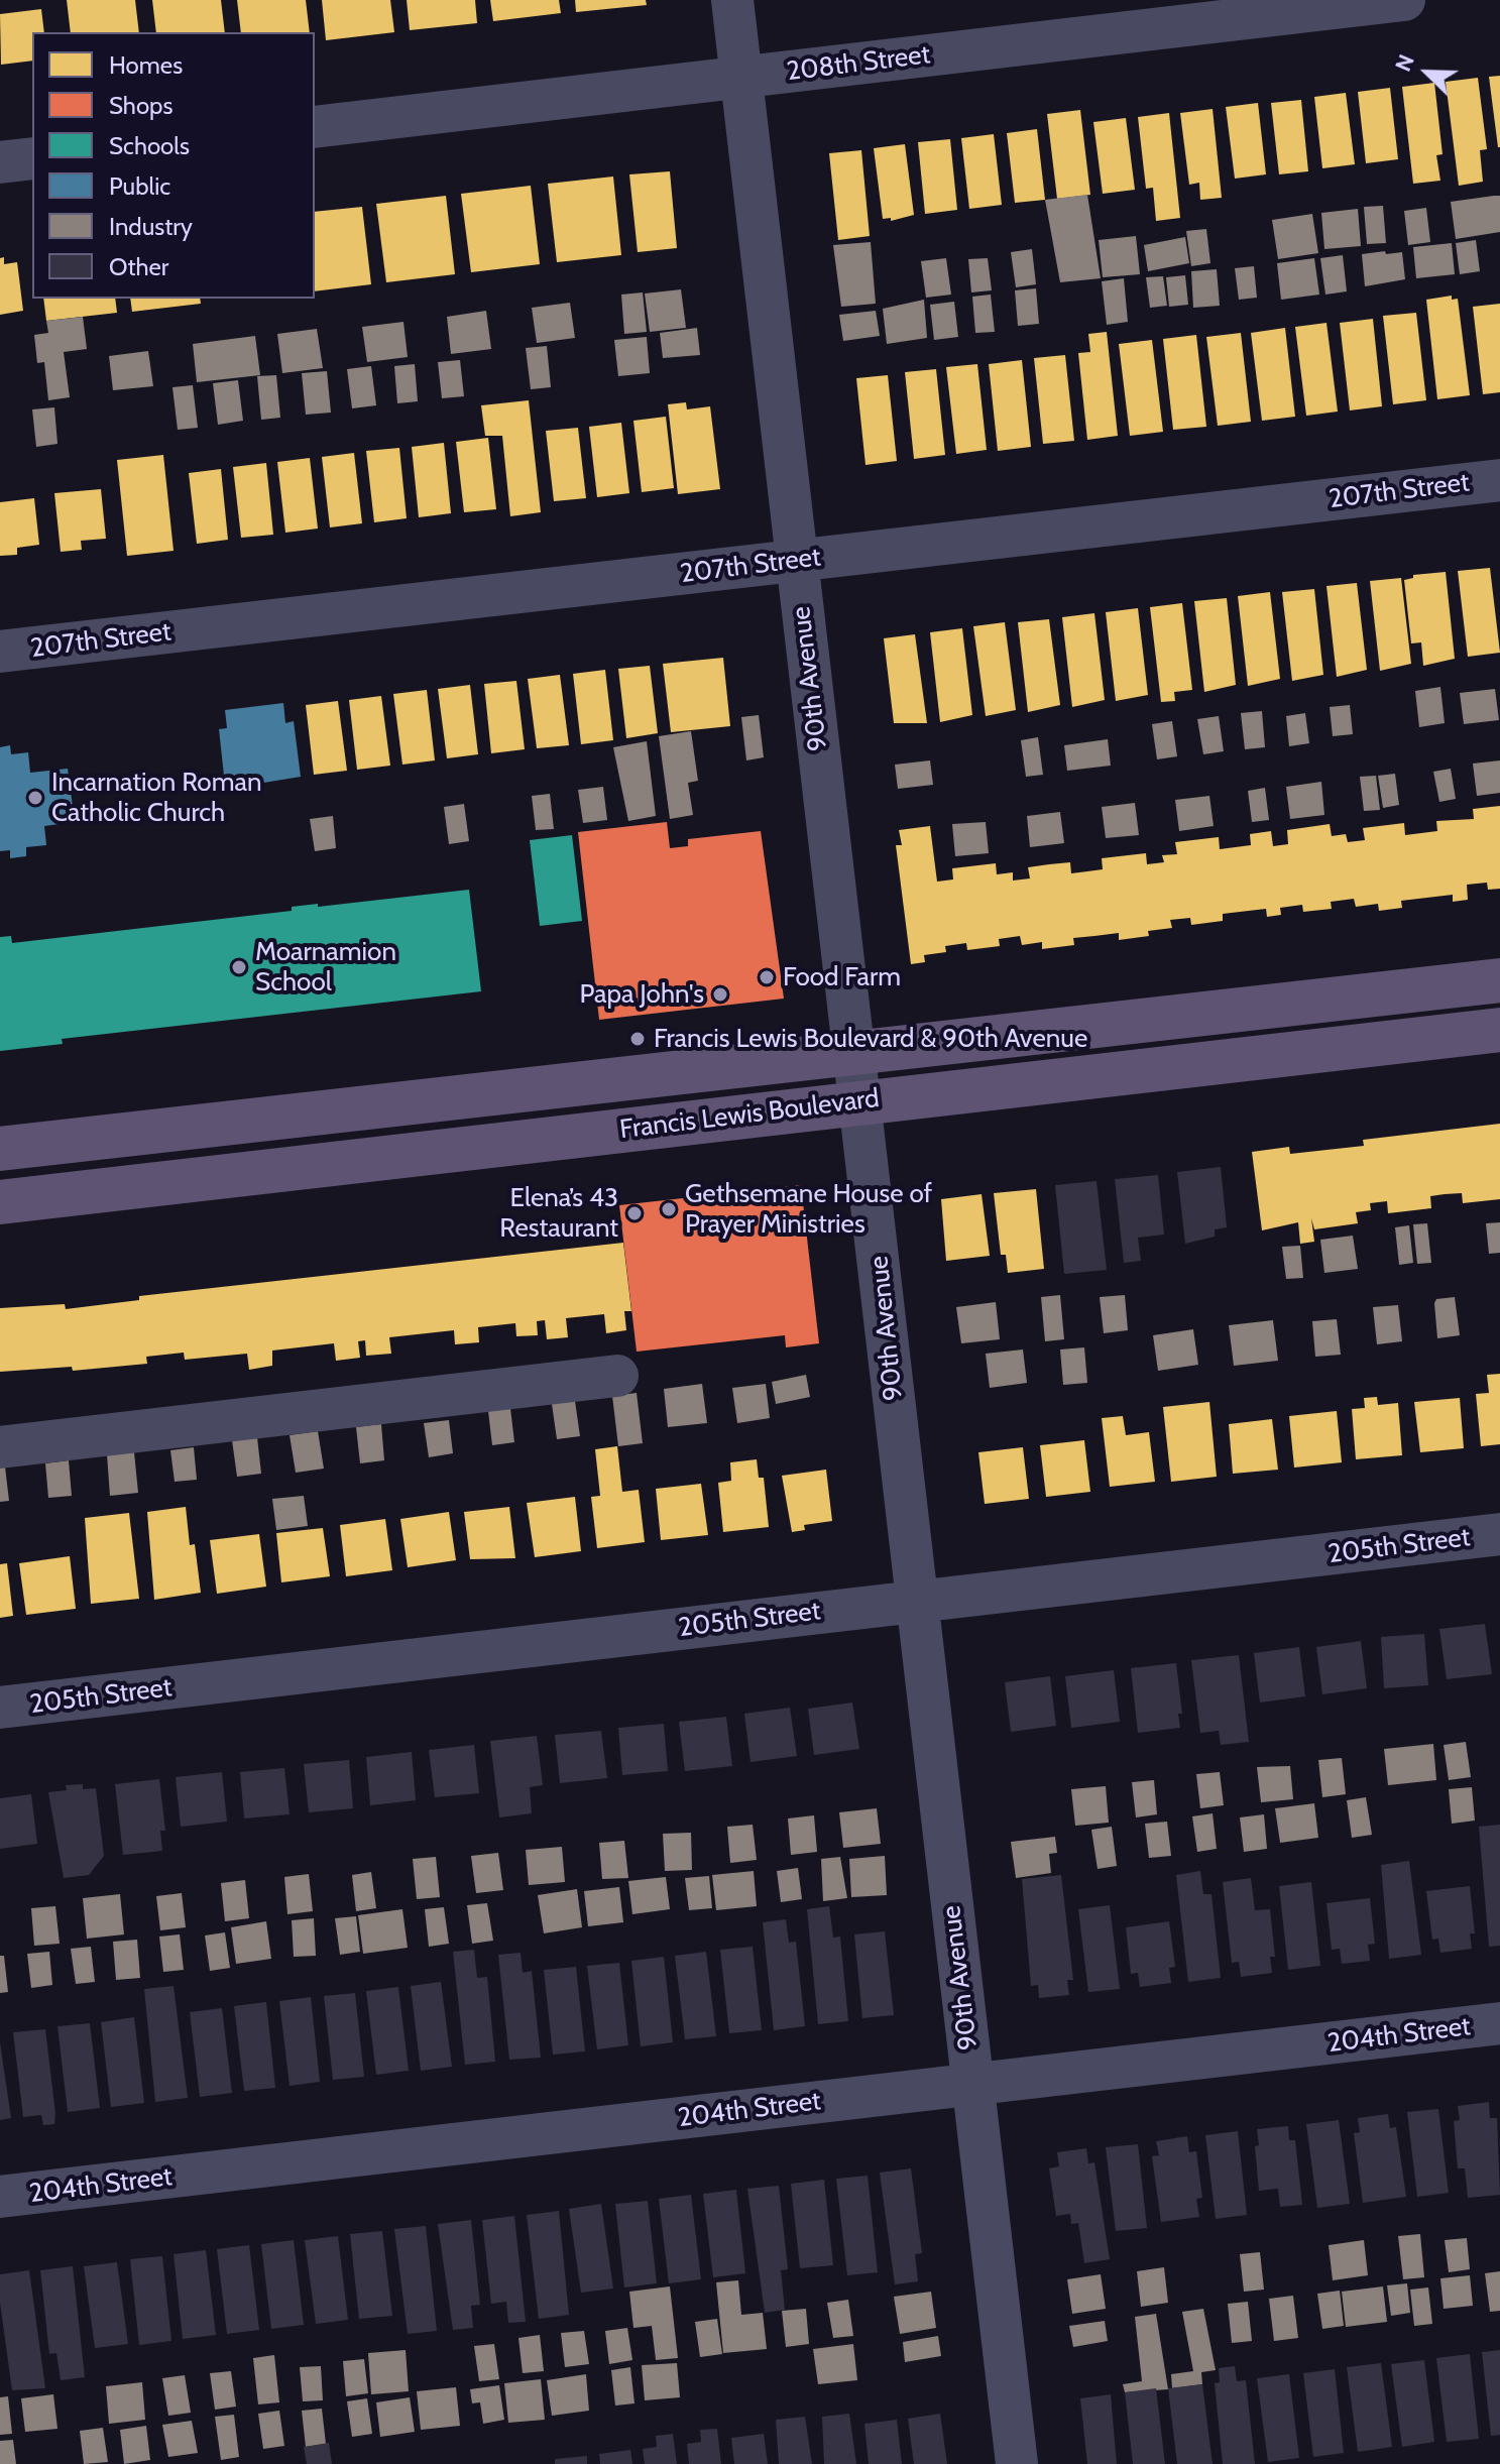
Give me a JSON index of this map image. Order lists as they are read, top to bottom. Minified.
{"streets":{"main road":["Francis Lewis Boulevard"],"street":["208th Street","207th Street","90th Avenue","205th Street","204th Street"]},"crossings":[["208th Street","90th Avenue"],["207th Street","90th Avenue"],["90th Avenue","Francis Lewis Boulevard"],["90th Avenue","205th Street"],["90th Avenue","204th Street"]],"places":["Incarnation Roman Catholic Church","Moarnamion School","Food Farm","Papa John's","Francis Lewis Boulevard & 90th Avenue","Gethsemane House of Prayer Ministries","Elena’s 43 Restaurant"],"legend":["Homes","Shops","Schools","Public","Industry","Other"],"north":"top left"}
